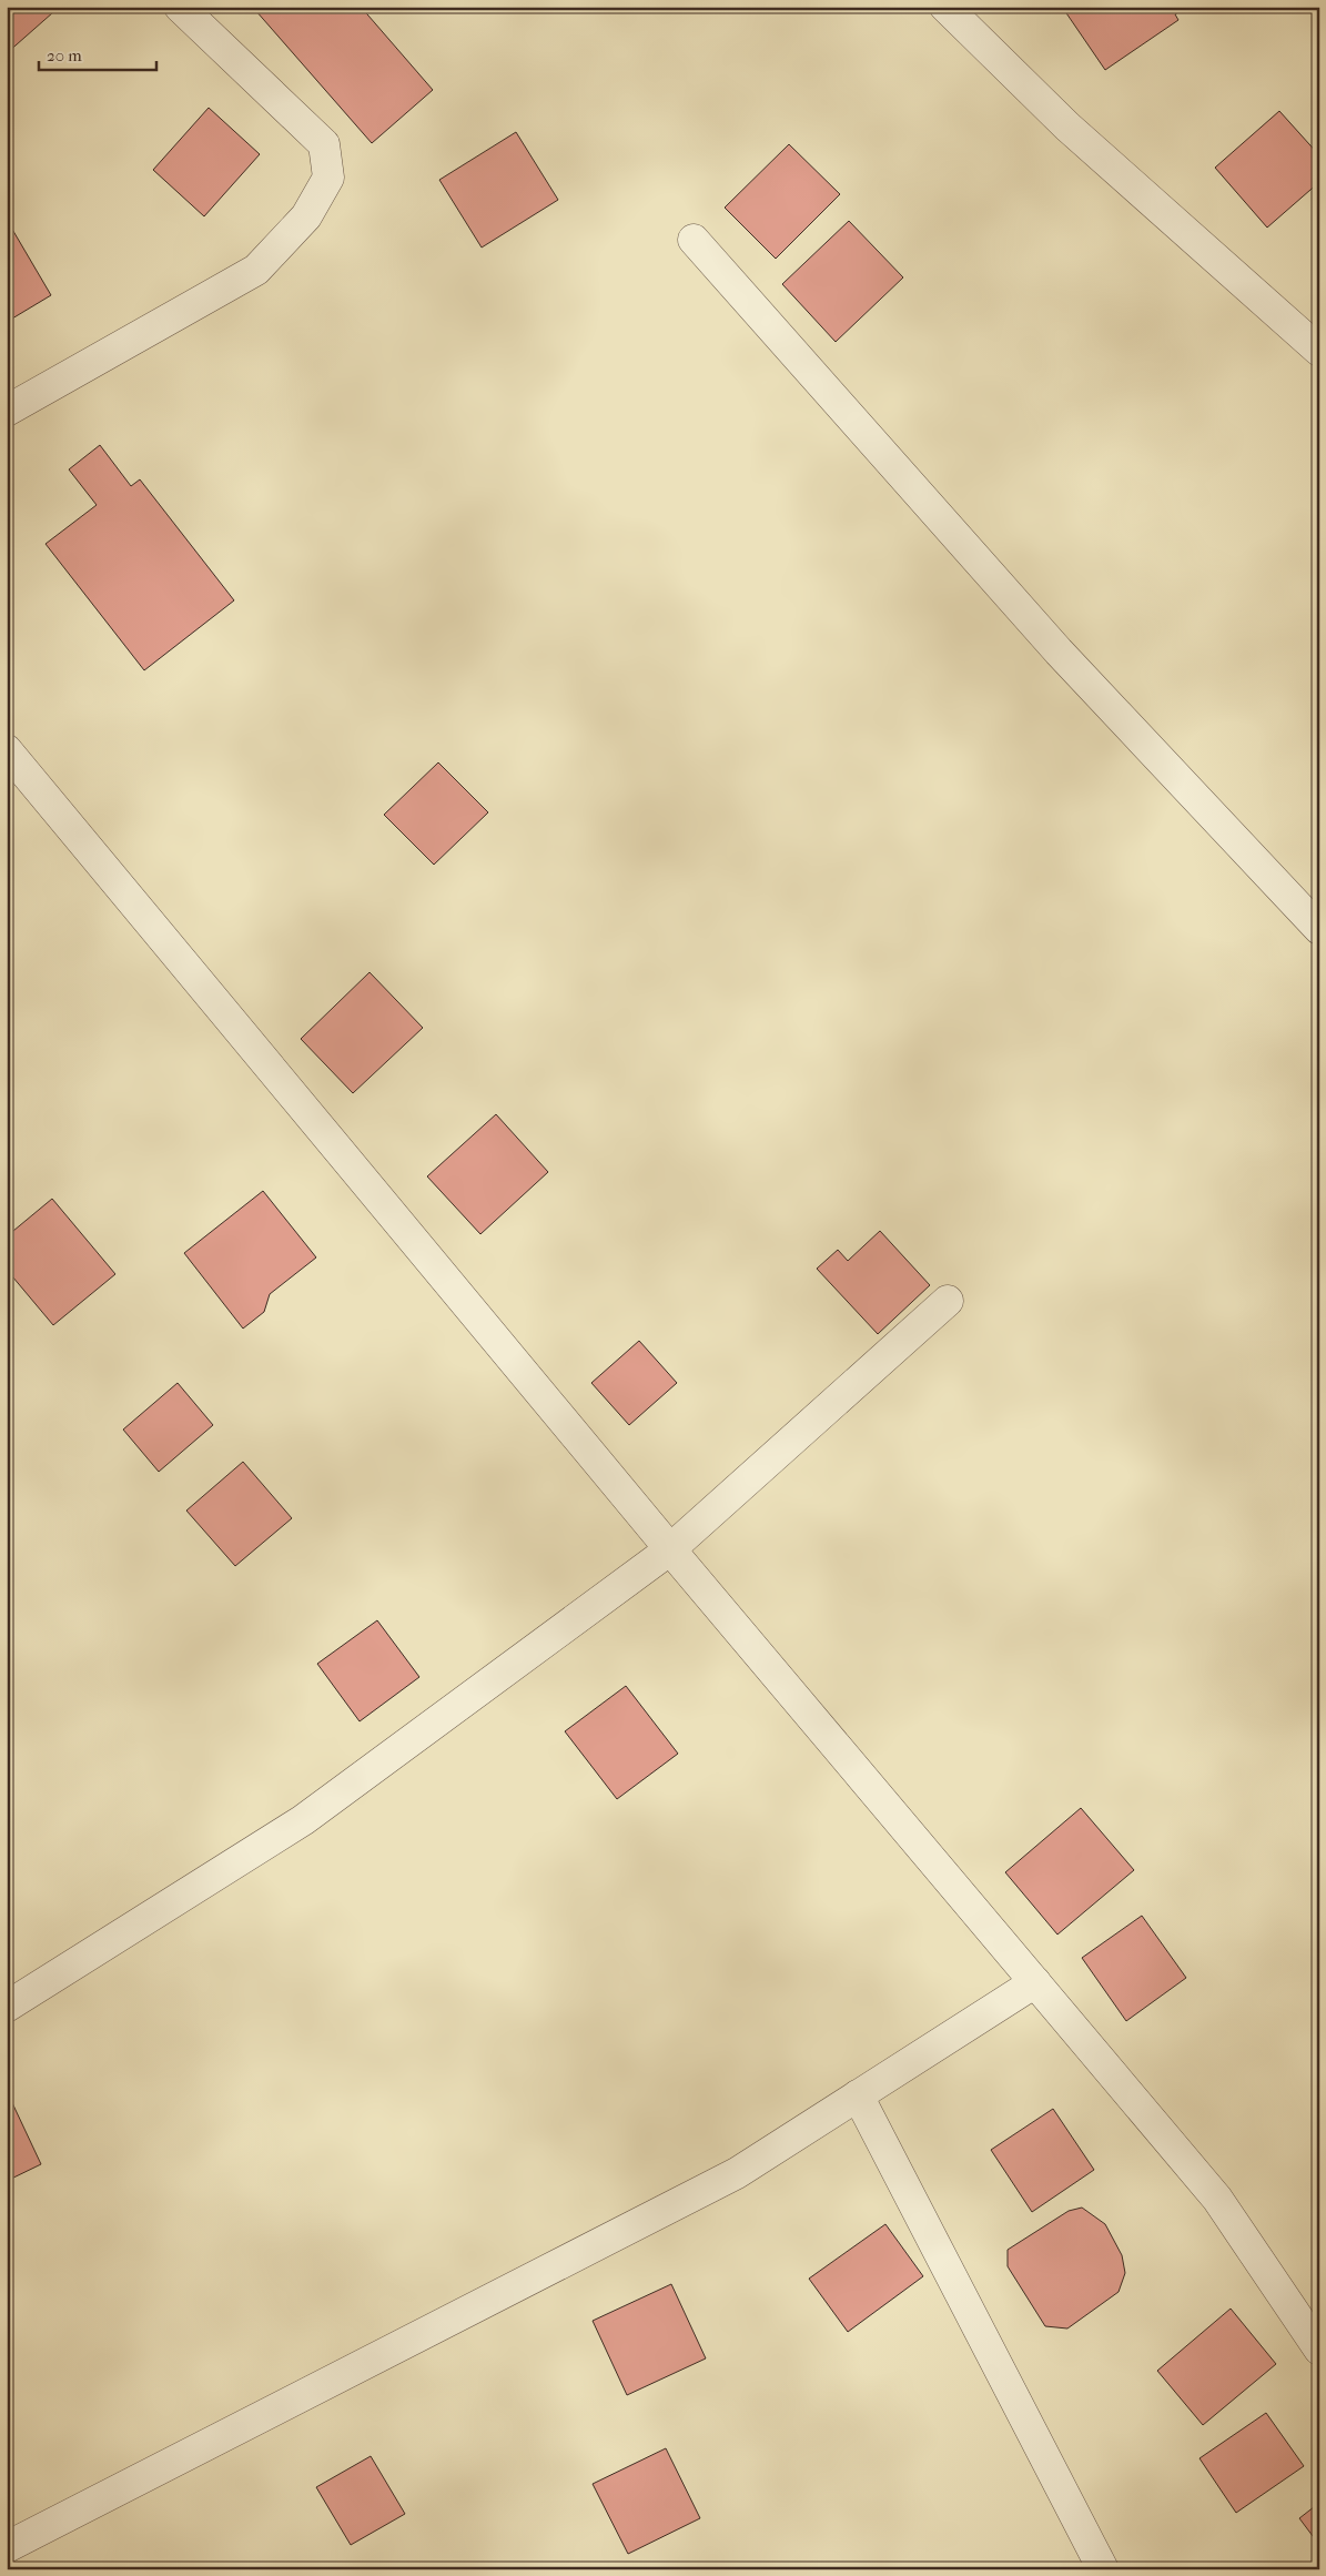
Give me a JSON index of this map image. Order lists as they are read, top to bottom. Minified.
{"scale_bar":"20 m"}
